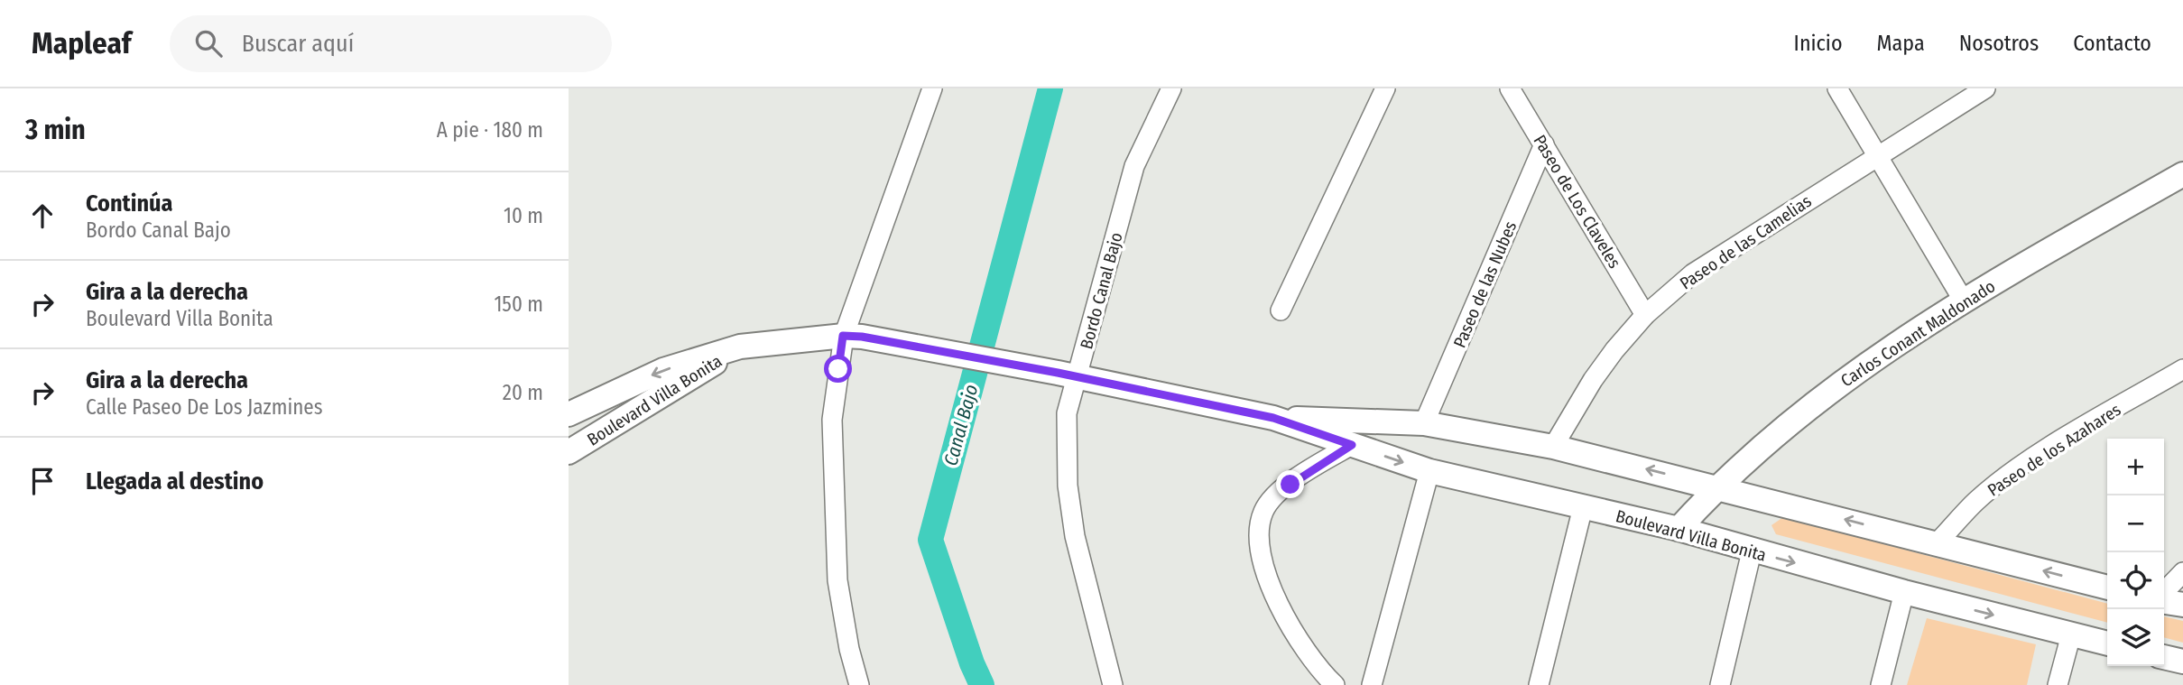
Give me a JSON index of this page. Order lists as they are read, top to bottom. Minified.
{"streets":{"street":["Paseo de Los Claveles","Paseo de las Camelias","Paseo de las Nubes","Bordo Canal Bajo","Carlos Conant Maldonado","Boulevard Villa Bonita","Paseo de los Azahares"]},"crossings":[["Paseo de Los Claveles","Paseo de las Camelias"],["Paseo de Los Claveles","Paseo de las Nubes"],["Paseo de las Camelias","Boulevard Villa Bonita"],["Paseo de las Nubes","Boulevard Villa Bonita"],["Bordo Canal Bajo","Boulevard Villa Bonita"],["Carlos Conant Maldonado","Boulevard Villa Bonita"],["Boulevard Villa Bonita","Paseo de los Azahares"]],"water":["Canal Bajo"],"page":{"header":"Mapleaf","search":"Buscar aquí","nav":["Inicio","Mapa","Nosotros","Contacto"],"heading":["3 min","A pie · 180 m"],"list":[["Continúa","Bordo Canal Bajo","10 m"],["Gira a la derecha","Boulevard Villa Bonita","150 m"],["Gira a la derecha","Calle Paseo De Los Jazmines","20 m"],"Llegada al destino"],"map_buttons":["+","−"]}}
